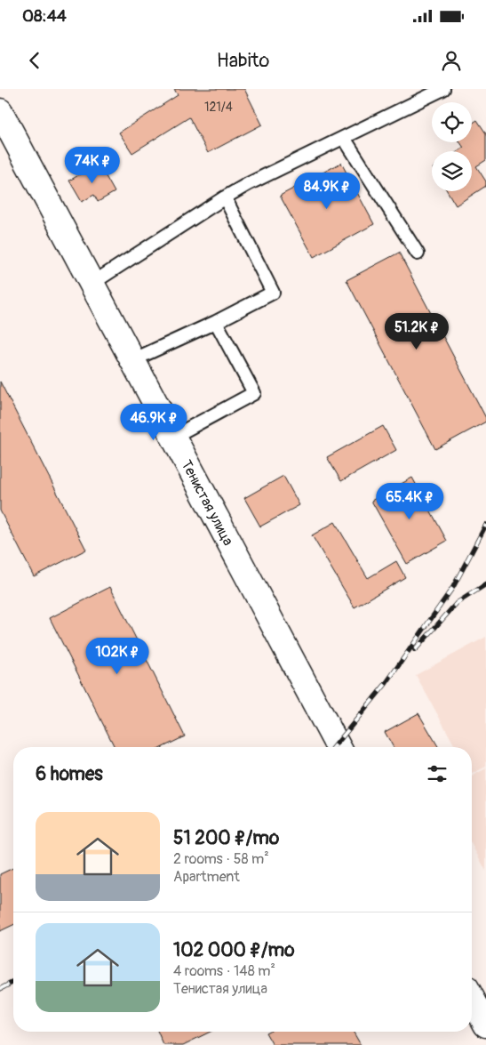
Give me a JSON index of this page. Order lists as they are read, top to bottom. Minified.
{"streets":{"main road":["Тенистая улица"]},"house_numbers":["121/4"],"page":{"status":"08:44","header":"Habito","price":["74K ₽","84.9K ₽","51.2K ₽","46.9K ₽","65.4K ₽","102K ₽"],"heading":"6 homes","list":[{"name":"51 200 ₽/mo","note":"2 rooms · 58 m² · Apartment"},{"name":"102 000 ₽/mo","note":"4 rooms · 148 m² · Тенистая улица"}]}}
